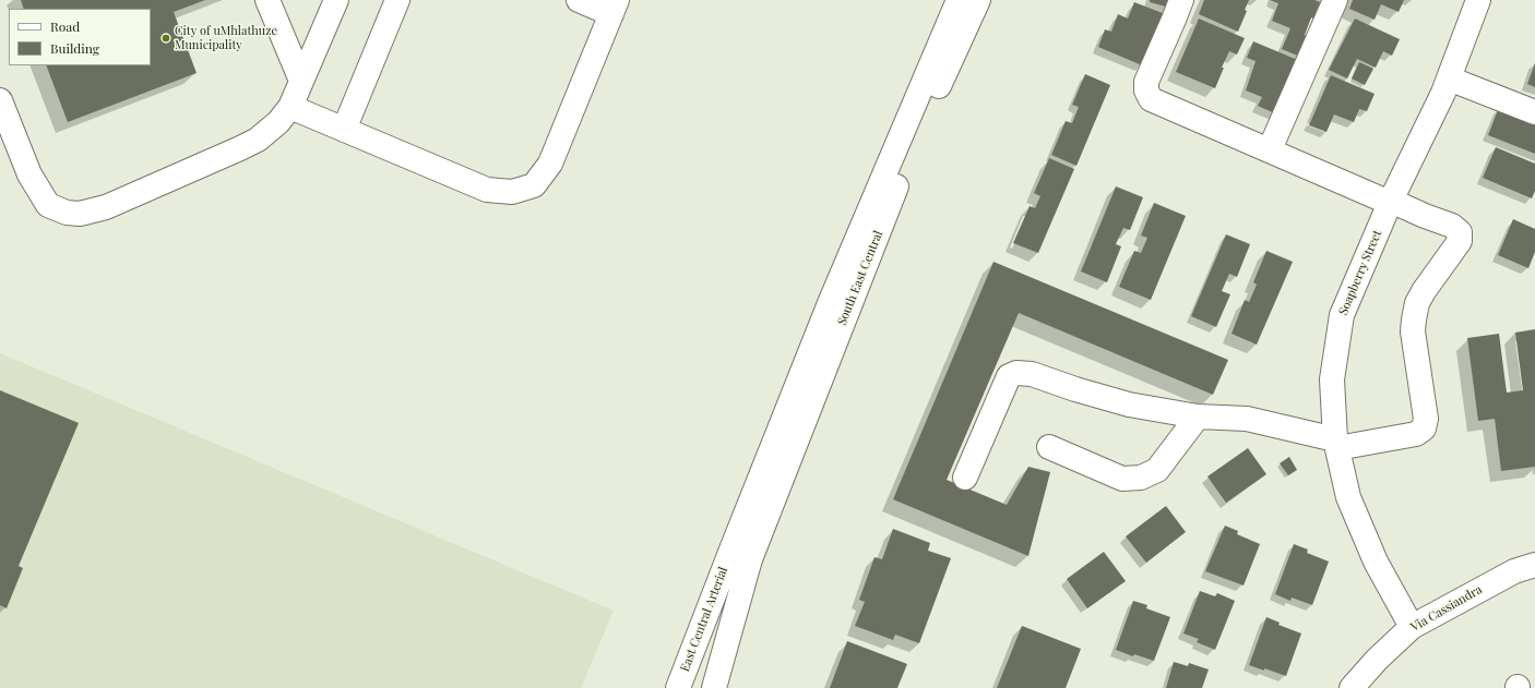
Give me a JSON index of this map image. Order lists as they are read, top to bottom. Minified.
{"streets":{"street":["Soapberry Street","South East Central","Via Cassiandra","East Central Arterial"]},"crossings":[["Soapberry Street","Via Cassiandra"],["South East Central","East Central Arterial"]],"places":["City of uMhlathuze Municipality"],"legend":["Road","Building"]}
